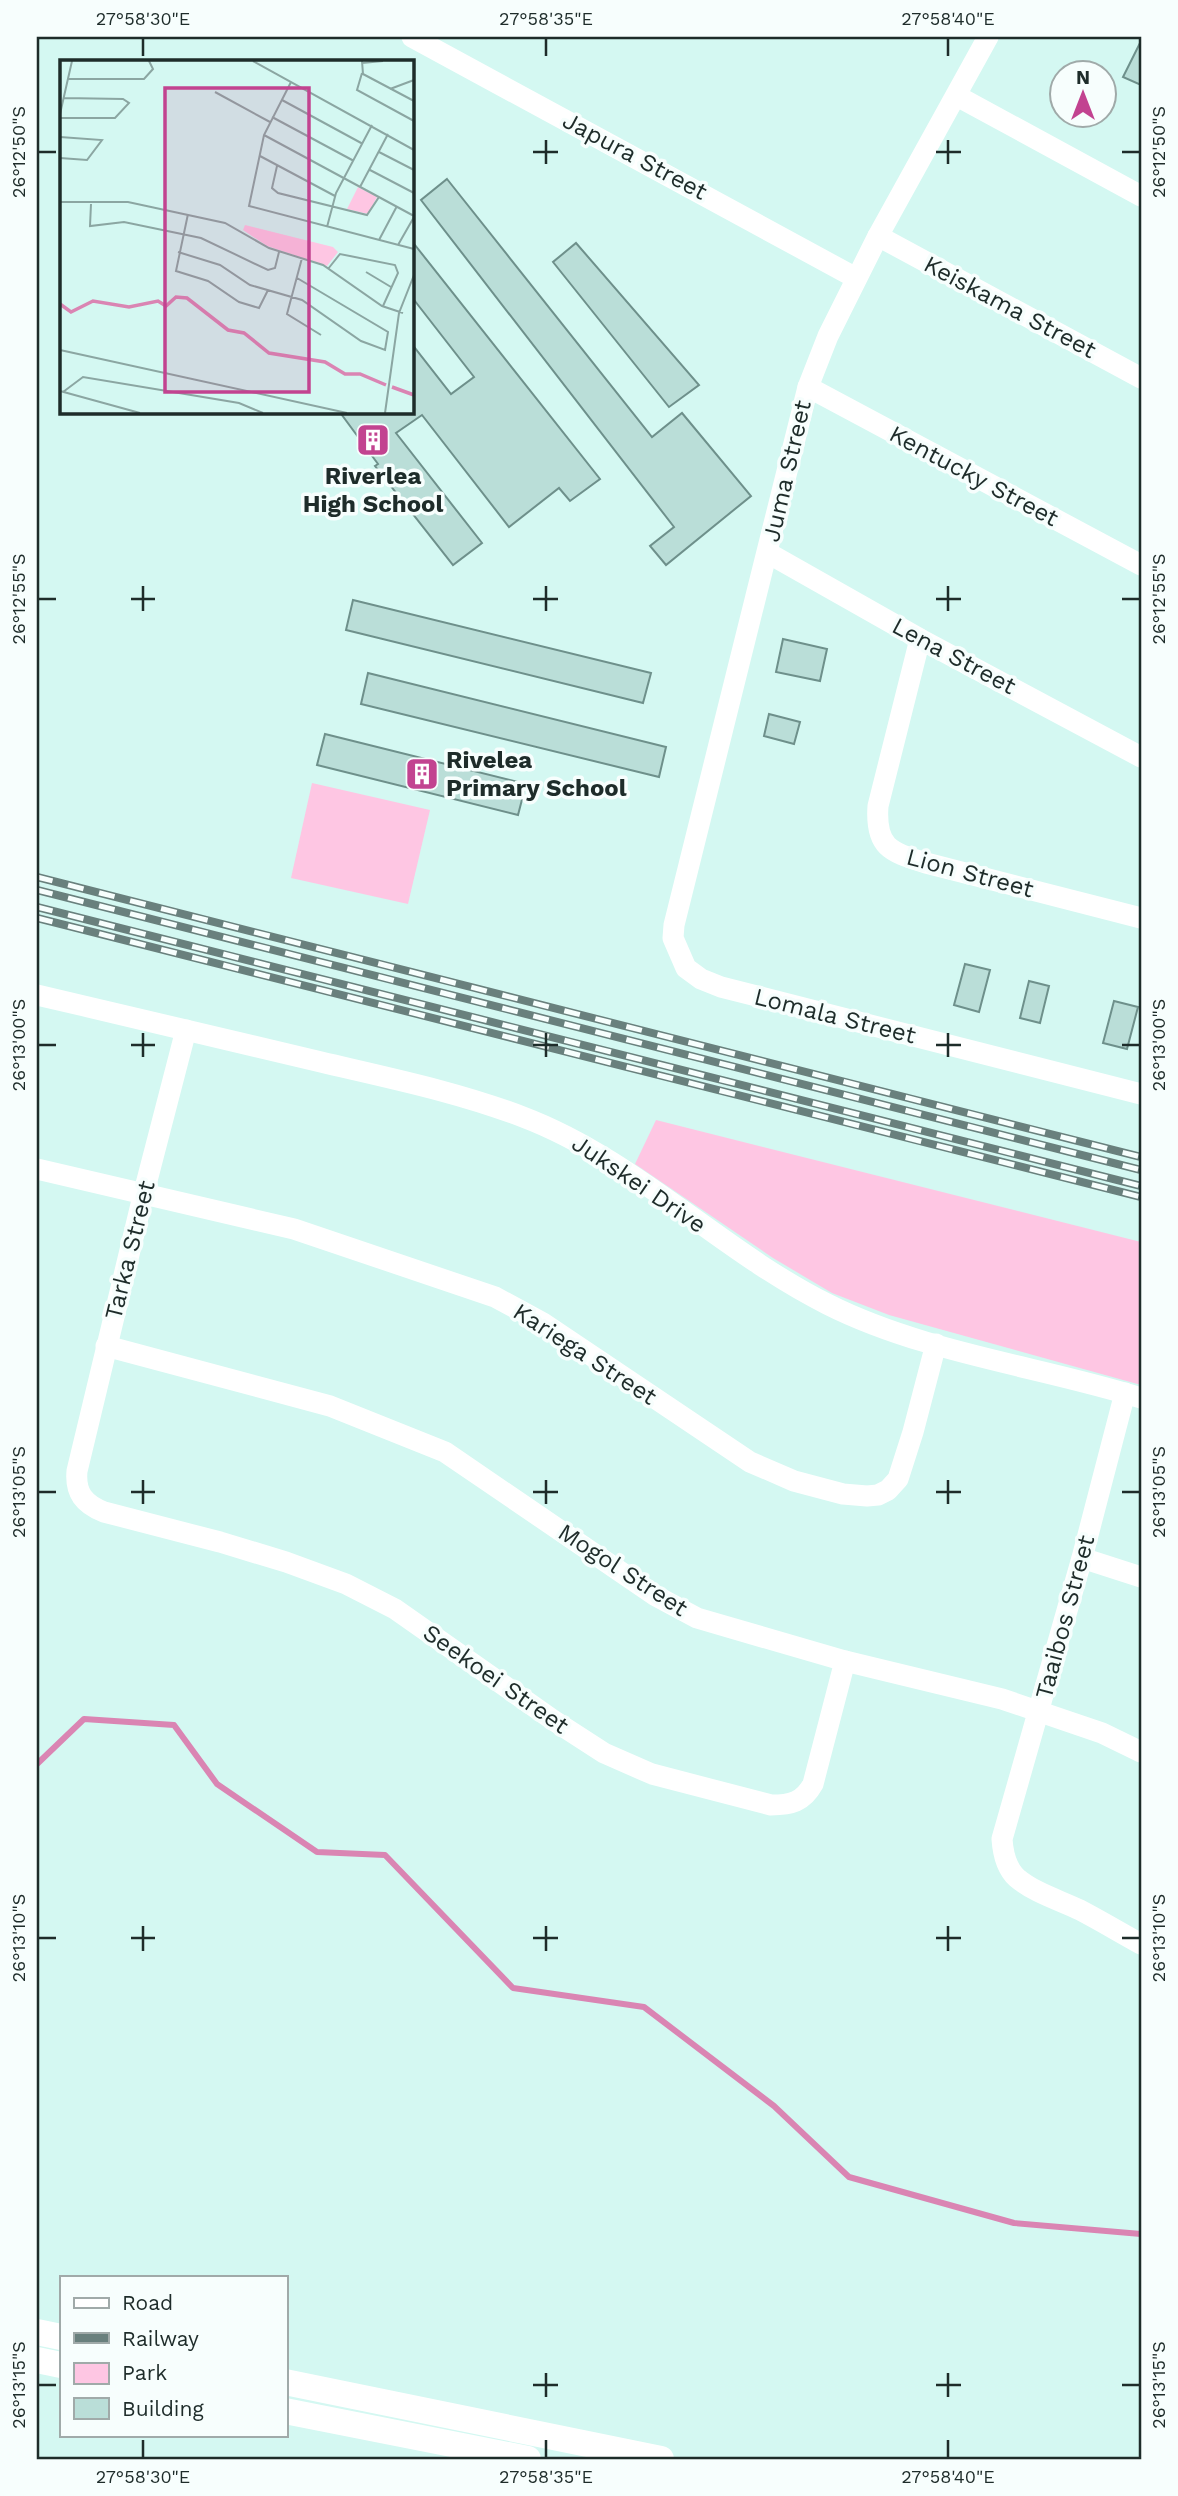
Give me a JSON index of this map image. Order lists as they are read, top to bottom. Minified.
{"streets":{"street":["Japura Street","Keiskama Street","Juma Street","Kentucky Street","Lena Street","Lion Street","Lomala Street","Jukskei Drive","Tarka Street","Kariega Street","Mogol Street","Taaibos Street","Seekoei Street"]},"crossings":[["Japura Street","Juma Street"],["Keiskama Street","Juma Street"],["Juma Street","Kentucky Street"],["Juma Street","Lena Street"],["Juma Street","Lomala Street"],["Lena Street","Lion Street"],["Jukskei Drive","Tarka Street"],["Jukskei Drive","Kariega Street"],["Jukskei Drive","Taaibos Street"],["Tarka Street","Kariega Street"],["Tarka Street","Mogol Street"],["Tarka Street","Seekoei Street"],["Mogol Street","Taaibos Street"],["Mogol Street","Seekoei Street"]],"places":{"building":["Riverlea High School","Rivelea Primary School"]},"legend":["Road","Railway","Park","Building"],"north":"top","coordinates":["27°58'30\"E","27°58'35\"E","27°58'40\"E","26°12'50\"S","26°12'55\"S","26°13'00\"S","26°13'05\"S","26°13'10\"S","26°13'15\"S"]}
